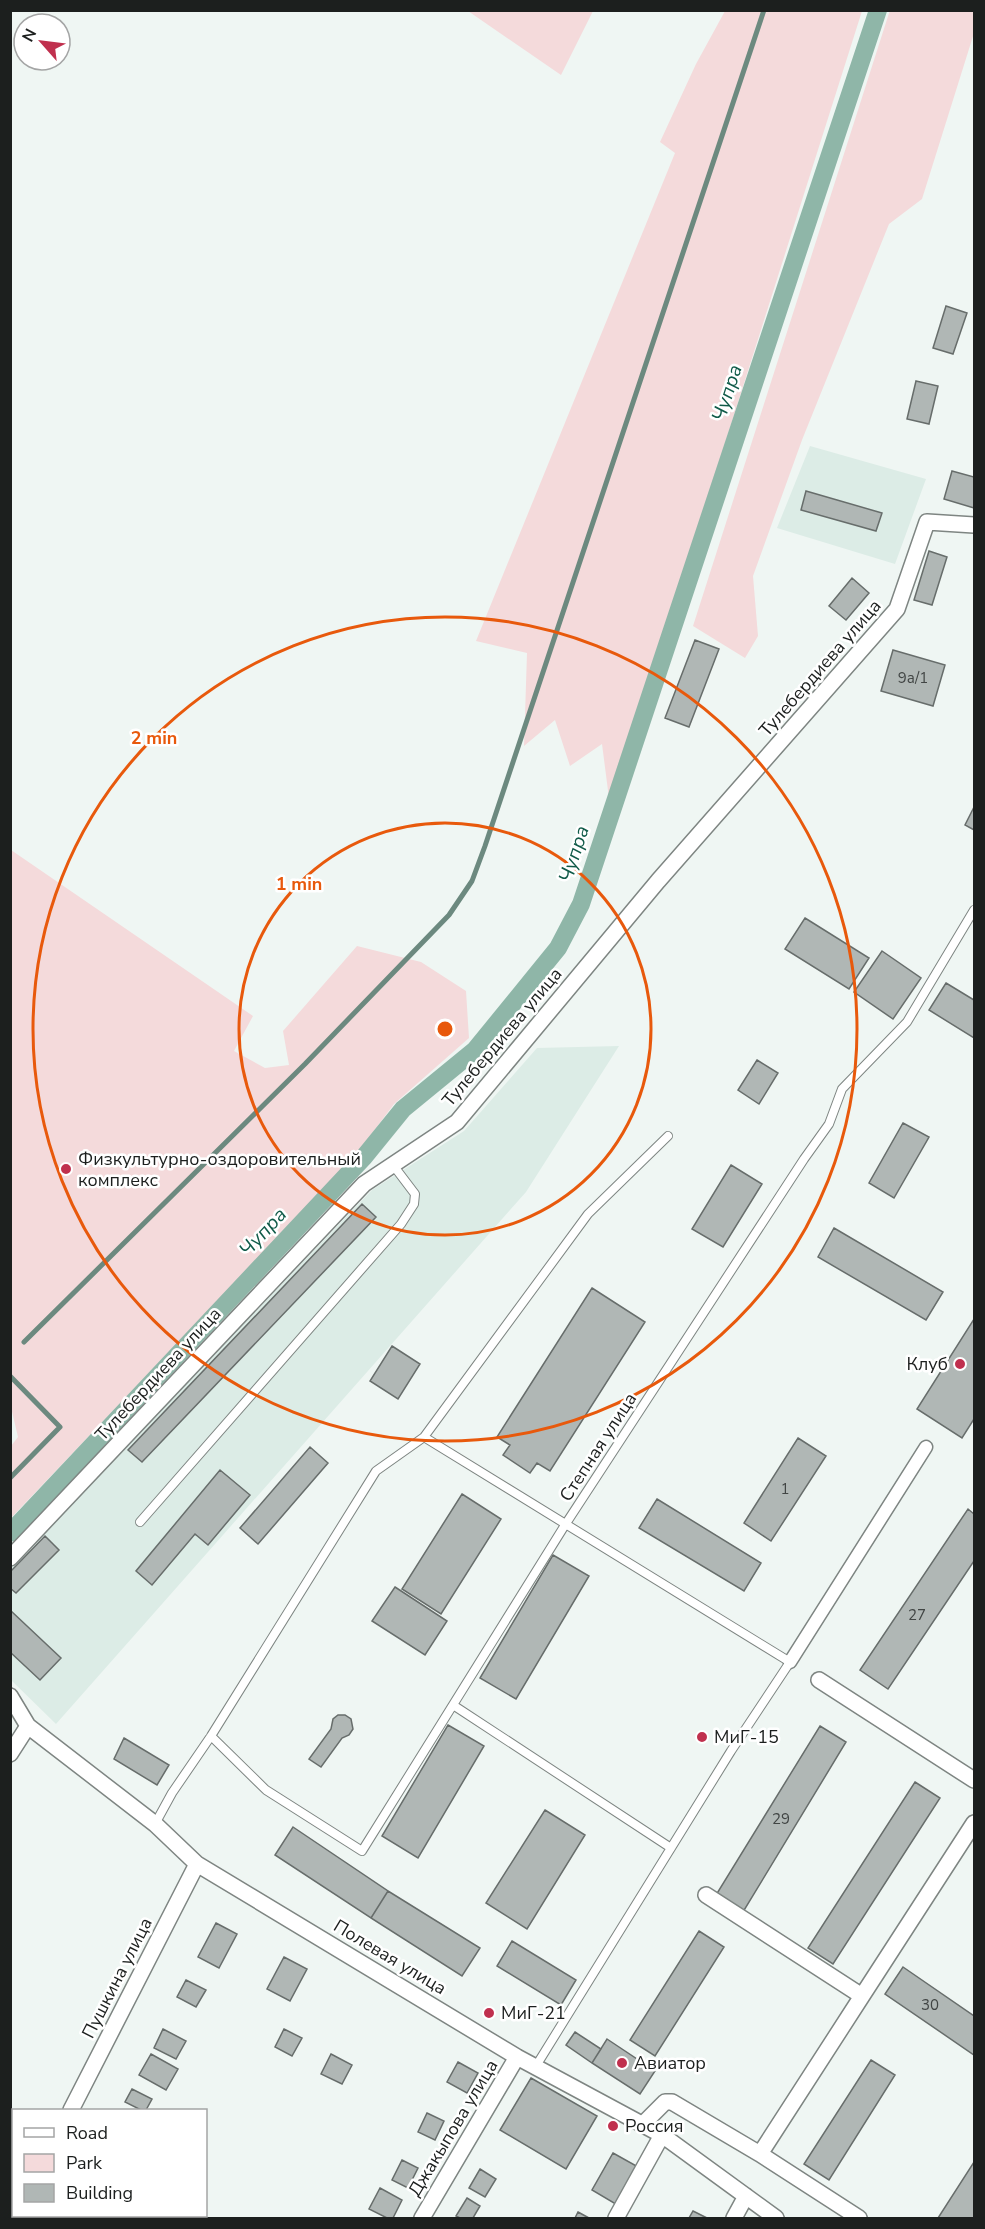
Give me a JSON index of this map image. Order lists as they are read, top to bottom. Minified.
{"streets":{"street":["Тулебердиева улица","Полевая улица","Пушкина улица","Джакыпова улица"],"lane":["Степная улица"]},"crossings":[["Полевая улица","Пушкина улица"],["Полевая улица","Джакыпова улица"]],"water":["Чупра"],"places":["Физкультурно-оздоровительный комплекс","Клуб","МиГ-15","МиГ-21","Авиатор","Россия"],"house_numbers":["9а/1","1","27","29","30"],"legend":["Road","Park","Building"],"north":"top left","rings":["2 min","1 min"]}
